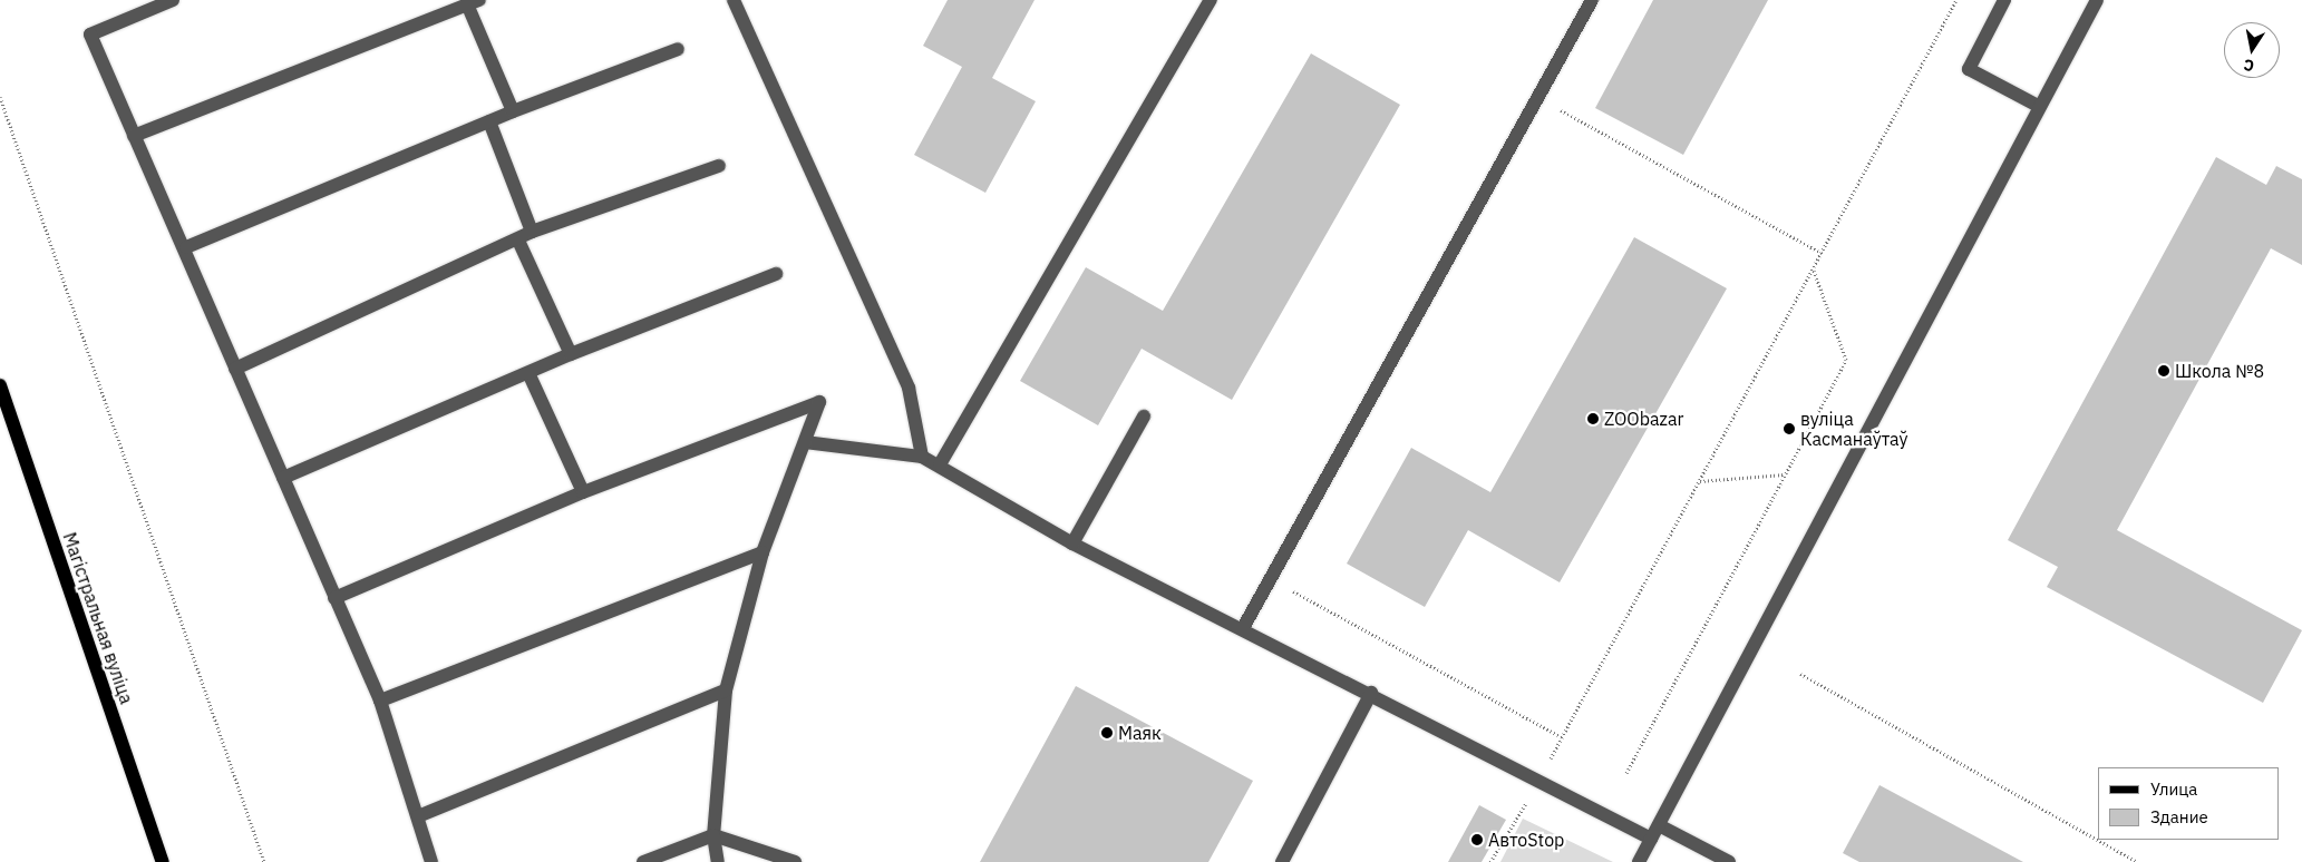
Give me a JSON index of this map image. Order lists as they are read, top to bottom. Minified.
{"streets":{"main road":["Магістральная вуліца"]},"places":["Школа №8","ZOObazar","вуліца Касманаўтаў","Маяк","АвтоStop"],"legend":["Улица","Здание"],"north":"bottom"}
